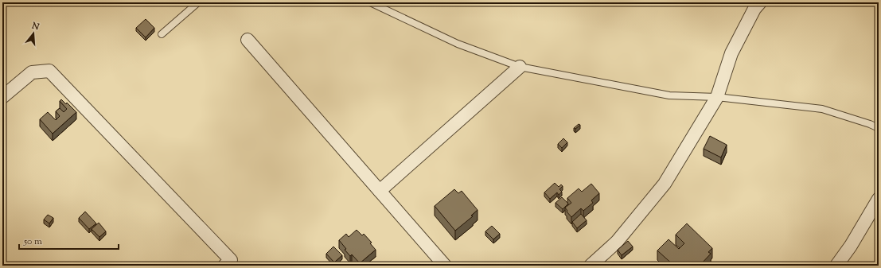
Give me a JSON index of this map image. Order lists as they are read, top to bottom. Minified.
{"scale_bar":"50 m","north":"top"}
